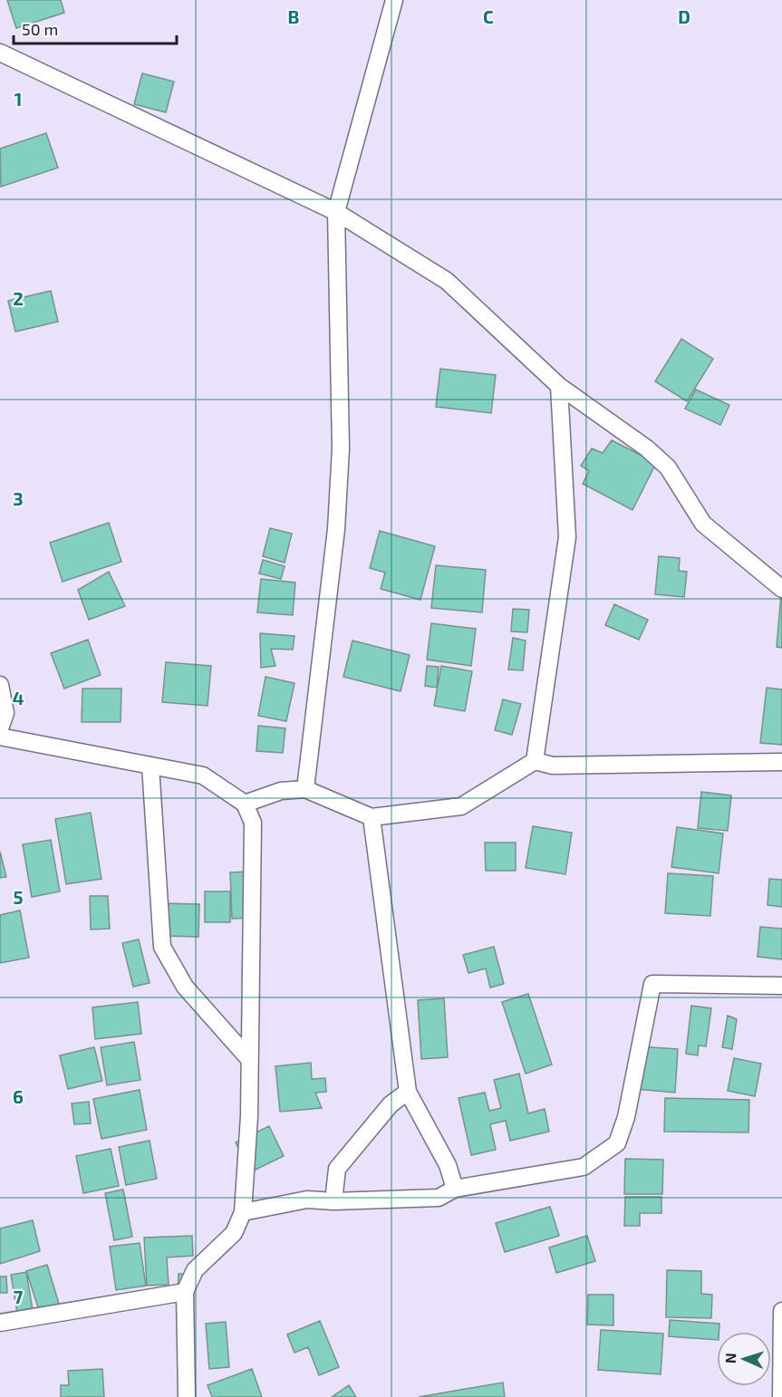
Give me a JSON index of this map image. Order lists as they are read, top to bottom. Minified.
{"scale_bar":"50 m","north":"left","grid":{"columns":["B","C","D"],"rows":["1","2","3","4","5","6","7"]}}
